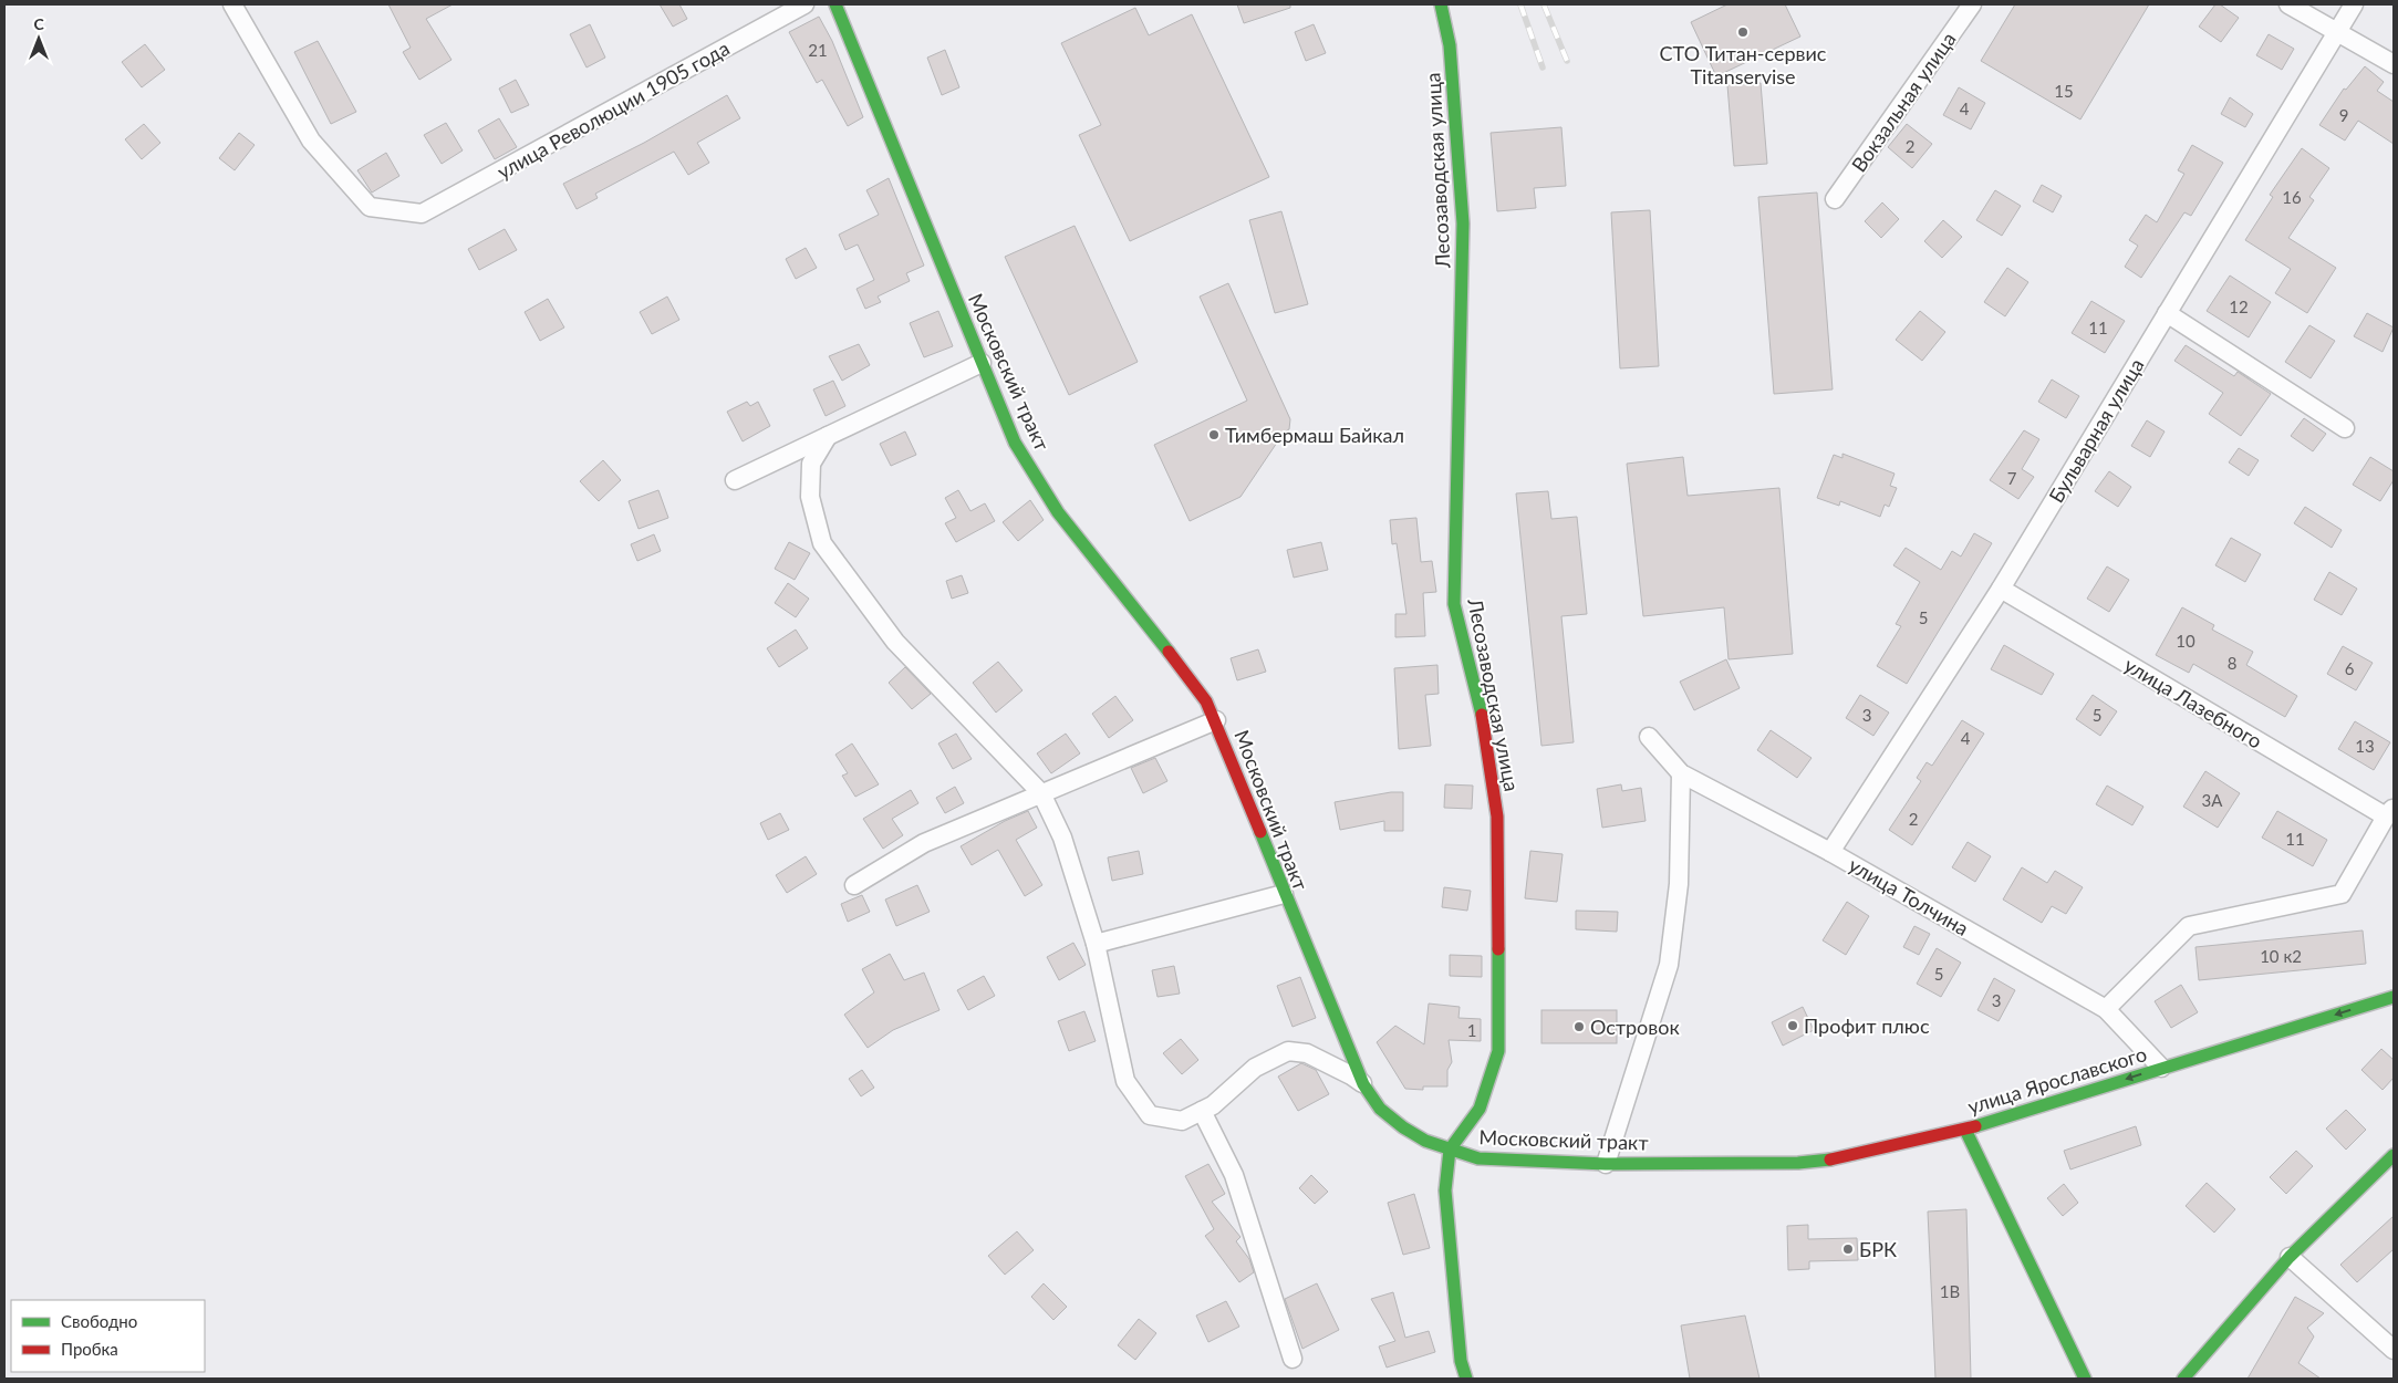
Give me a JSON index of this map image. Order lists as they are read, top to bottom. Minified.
{"streets":{"main road":["Лесозаводская улица","Московский тракт","улица Ярославского"],"street":["Вокзальная улица","улица Революции 1905 года","Бульварная улица","улица Лазебного","улица Толчина"]},"crossings":[["Лесозаводская улица","Московский тракт"],["Московский тракт","улица Ярославского"],["Бульварная улица","улица Лазебного"],["Бульварная улица","улица Толчина"],["улица Толчина","улица Ярославского"]],"one_way":["улица Ярославского"],"places":["СТО Титан-сервис Titanservise","Тимбермаш Байкал","Профит плюс","Островок","БРК"],"house_numbers":["21","15","4","9","2","16","12","11","7","5","10","8","6","3","5","4","13","3А","2","11","10 к2","5","3","1","1В"],"legend":["Свободно","Пробка"],"north":"top"}
